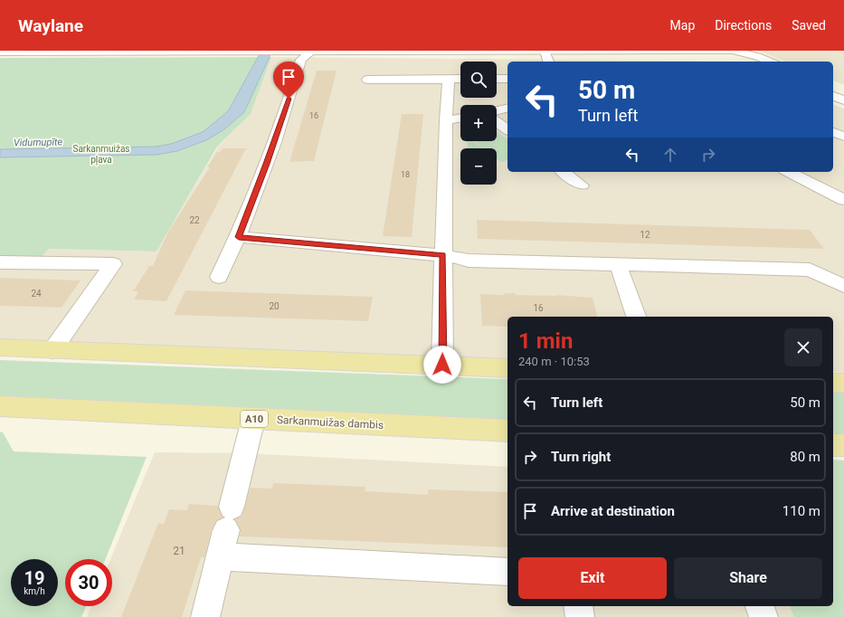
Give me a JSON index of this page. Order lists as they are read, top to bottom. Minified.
{"streets":{"main road":["A10","Sarkanmuižas dambis"]},"water":["Vidumupīte"],"parks":["Sarkanmuižas pļava"],"house_numbers":["16","18","22","12","24","20","16","21"],"page":{"header":"Waylane","nav":["Map","Directions","Saved"],"map_buttons":["+","−"],"turn":["50 m","Turn left"],"heading":["1 min","240 m · 10:53"],"list":[{"name":"Turn left","value":"50 m"},{"name":"Turn right","value":"80 m"},{"name":"Arrive at destination","value":"110 m"}],"buttons":["Exit","Share"],"speed":"19 km/h","limit":"30"}}
